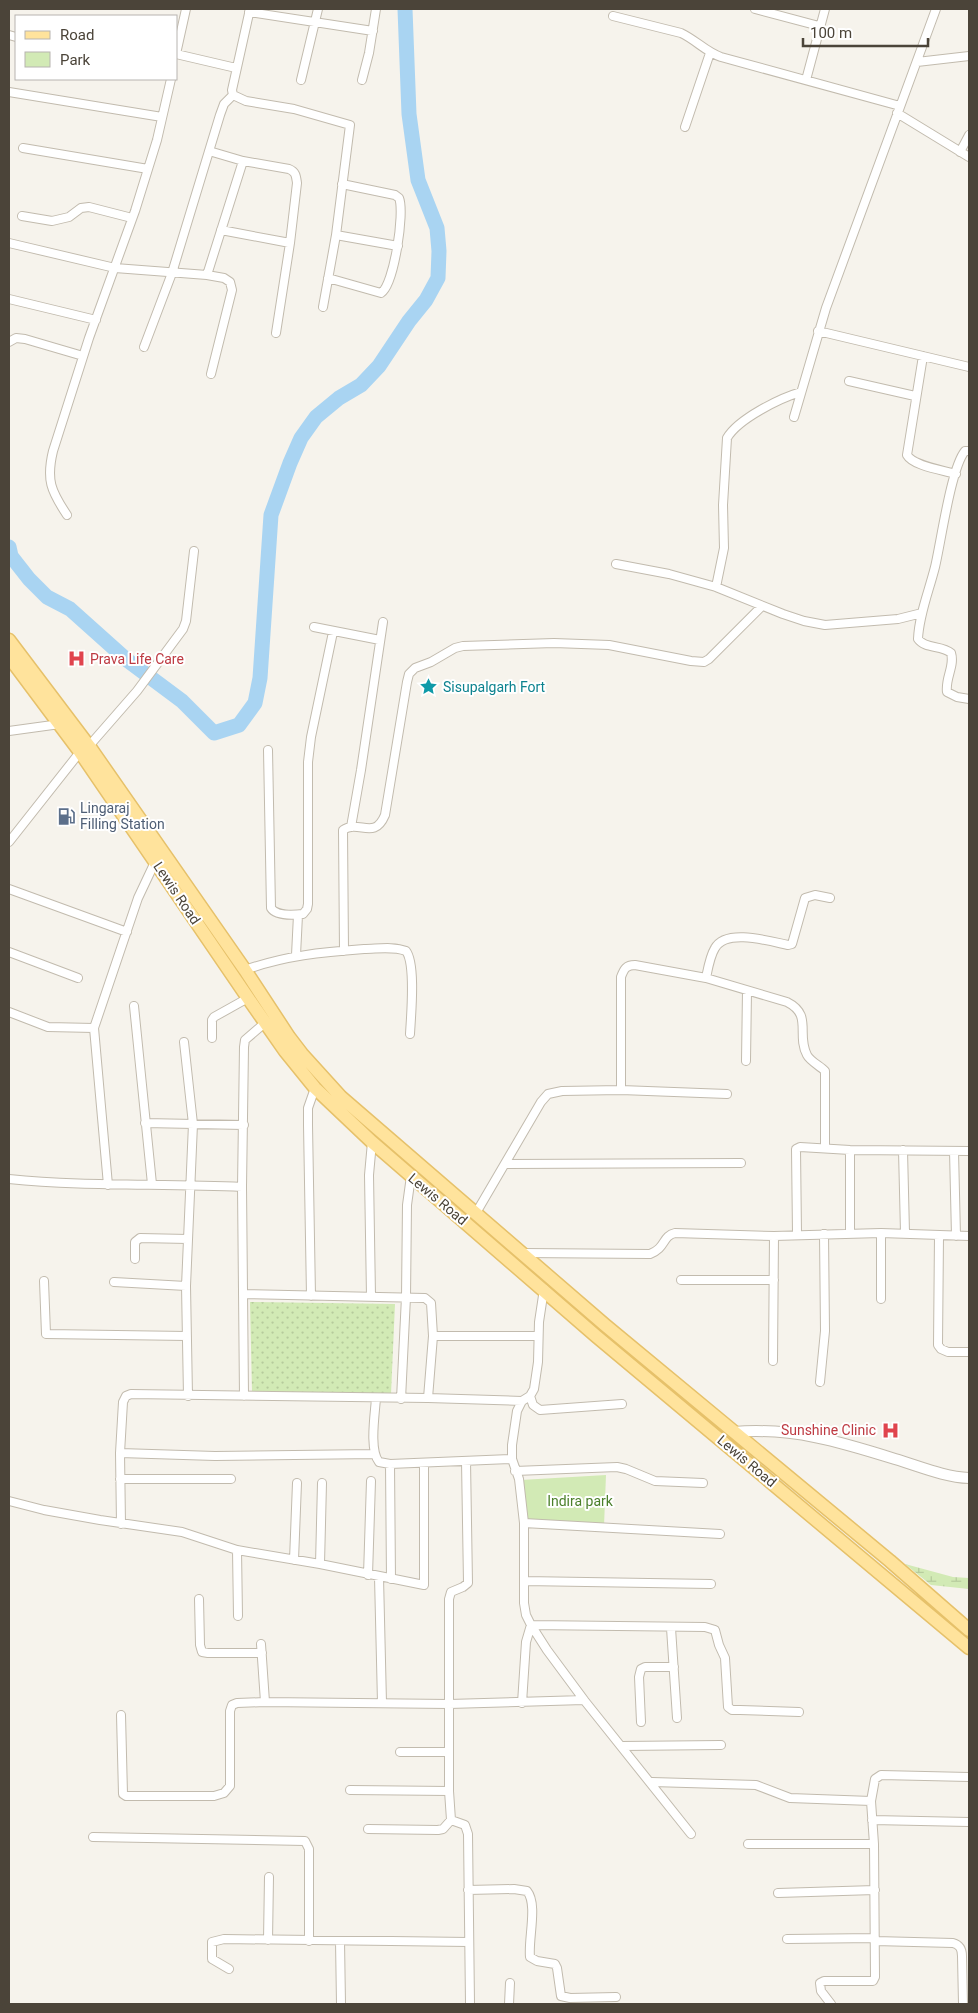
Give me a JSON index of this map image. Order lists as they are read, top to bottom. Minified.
{"streets":{"main road":["Lewis Road"]},"parks":["Indira park"],"places":{"hospital":["Prava Life Care","Sunshine Clinic"],"place":["Sisupalgarh Fort"],"fuel station":["Lingaraj Filling Station"]},"legend":["Road","Park"],"scale_bar":"100 m"}
